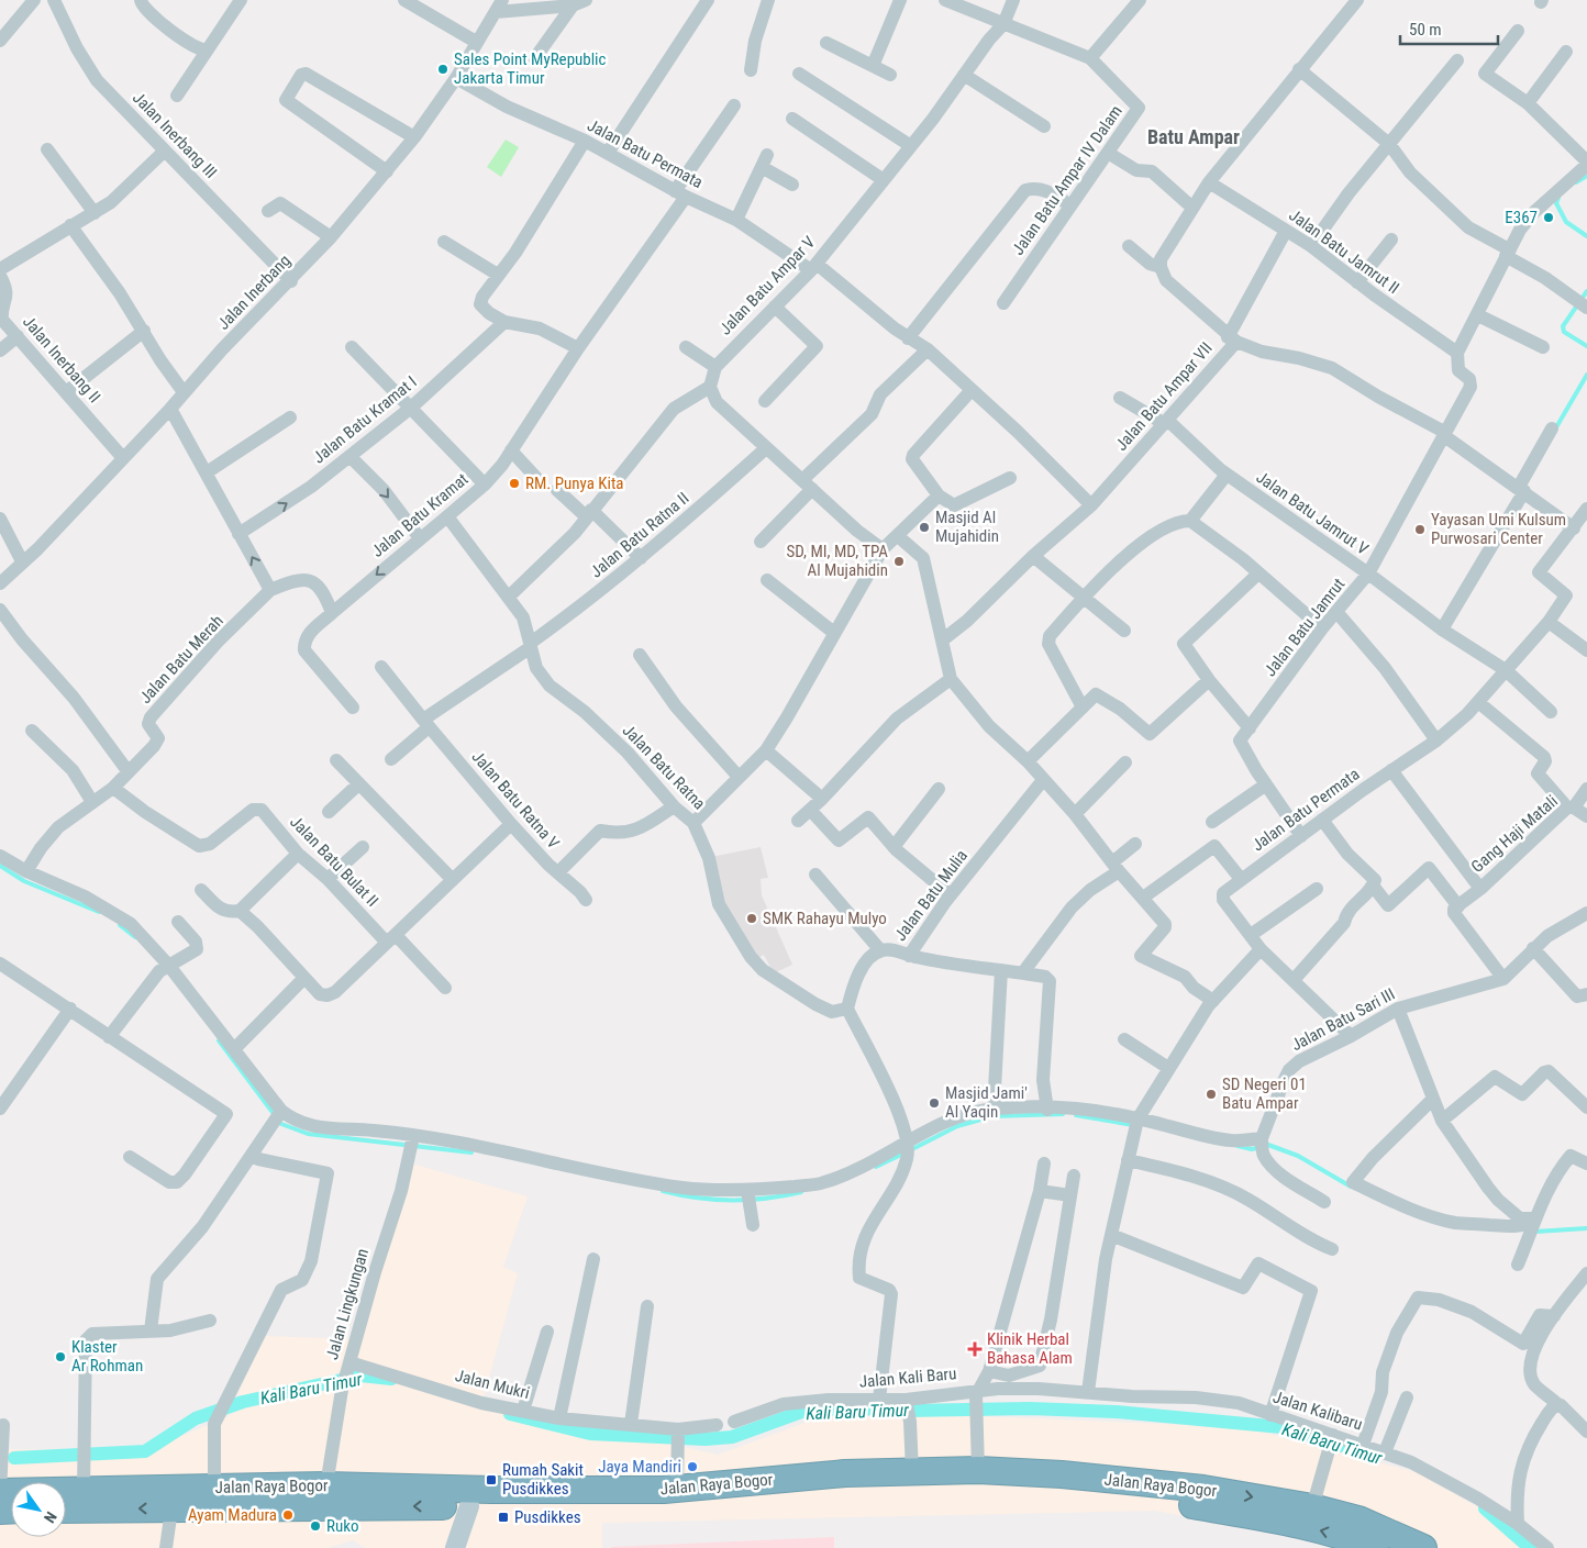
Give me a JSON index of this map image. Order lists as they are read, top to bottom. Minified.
{"streets":{"highway":["Jalan Raya Bogor"],"street":["Jalan Inerbang III","Jalan Batu Permata","Jalan Batu Ampar IV Dalam","Jalan Batu Jamrut II","Jalan Batu Ampar V","Jalan Inerbang","Jalan Inerbang II","Jalan Batu Ampar VII","Jalan Batu Kramat I","Jalan Batu Jamrut V","Jalan Batu Kramat","Jalan Batu Ratna II","Jalan Batu Jamrut","Jalan Batu Merah","Jalan Batu Ratna","Jalan Batu Ratna V","Gang Haji Matali","Jalan Batu Bulat II","Jalan Batu Mulia","Jalan Batu Sari III","Jalan Lingkungan","Jalan Kali Baru","Jalan Mukri","Jalan Kalibaru"]},"crossings":[["Jalan Inerbang III","Jalan Inerbang"],["Jalan Batu Permata","Jalan Batu Ampar V"],["Jalan Batu Permata","Jalan Inerbang"],["Jalan Batu Permata","Jalan Batu Ampar VII"],["Jalan Batu Permata","Jalan Batu Kramat"],["Jalan Batu Permata","Jalan Batu Jamrut"],["Jalan Batu Permata","Gang Haji Matali"],["Jalan Batu Permata","Jalan Batu Sari III"],["Jalan Batu Jamrut II","Jalan Batu Jamrut"],["Jalan Inerbang","Jalan Inerbang II"],["Jalan Batu Ampar VII","Jalan Batu Jamrut V"],["Jalan Batu Jamrut V","Jalan Batu Jamrut"],["Jalan Batu Kramat","Jalan Batu Ratna"],["Jalan Batu Ratna II","Jalan Batu Ratna"],["Jalan Batu Merah","Jalan Batu Bulat II"],["Jalan Batu Ratna","Jalan Batu Mulia"],["Jalan Lingkungan","Jalan Mukri"],["Jalan Lingkungan","Jalan Raya Bogor"],["Jalan Kali Baru","Jalan Kalibaru"]],"districts":["Batu Ampar"],"water":["Kali Baru Timur"],"places":{"other":["Sales Point MyRepublic Jakarta Timur","E367","RM. Punya Kita","Masjid Al Mujahidin","Yayasan Umi Kulsum Purwosari Center","SD, MI, MD, TPA Al Mujahidin","SMK Rahayu Mulyo","SD Negeri 01 Batu Ampar","Masjid Jami' Al Yaqin","Klaster Ar Rohman","Jaya Mandiri","Ayam Madura","Ruko"],"health":["Klinik Herbal Bahasa Alam"],"transit":["Rumah Sakit Pusdikkes","Pusdikkes"]},"scale_bar":"50 m","north":"bottom right"}
